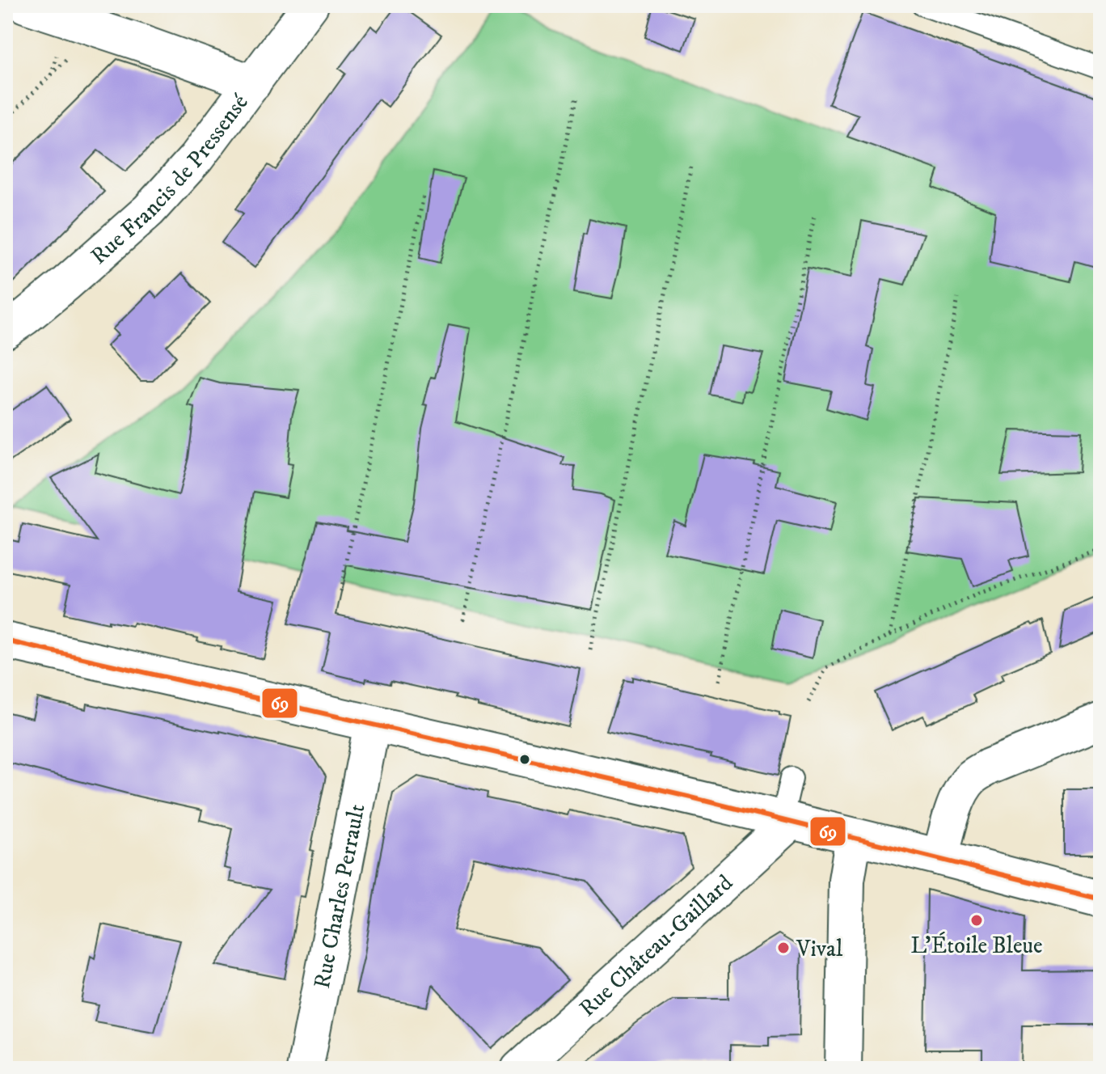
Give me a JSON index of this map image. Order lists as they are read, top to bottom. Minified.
{"streets":{"street":["Rue Francis de Pressensé","Rue Charles Perrault","Rue Château-Gaillard"]},"places":["L'Étoile Bleue","Vival"],"lines":["transit line 69"]}
